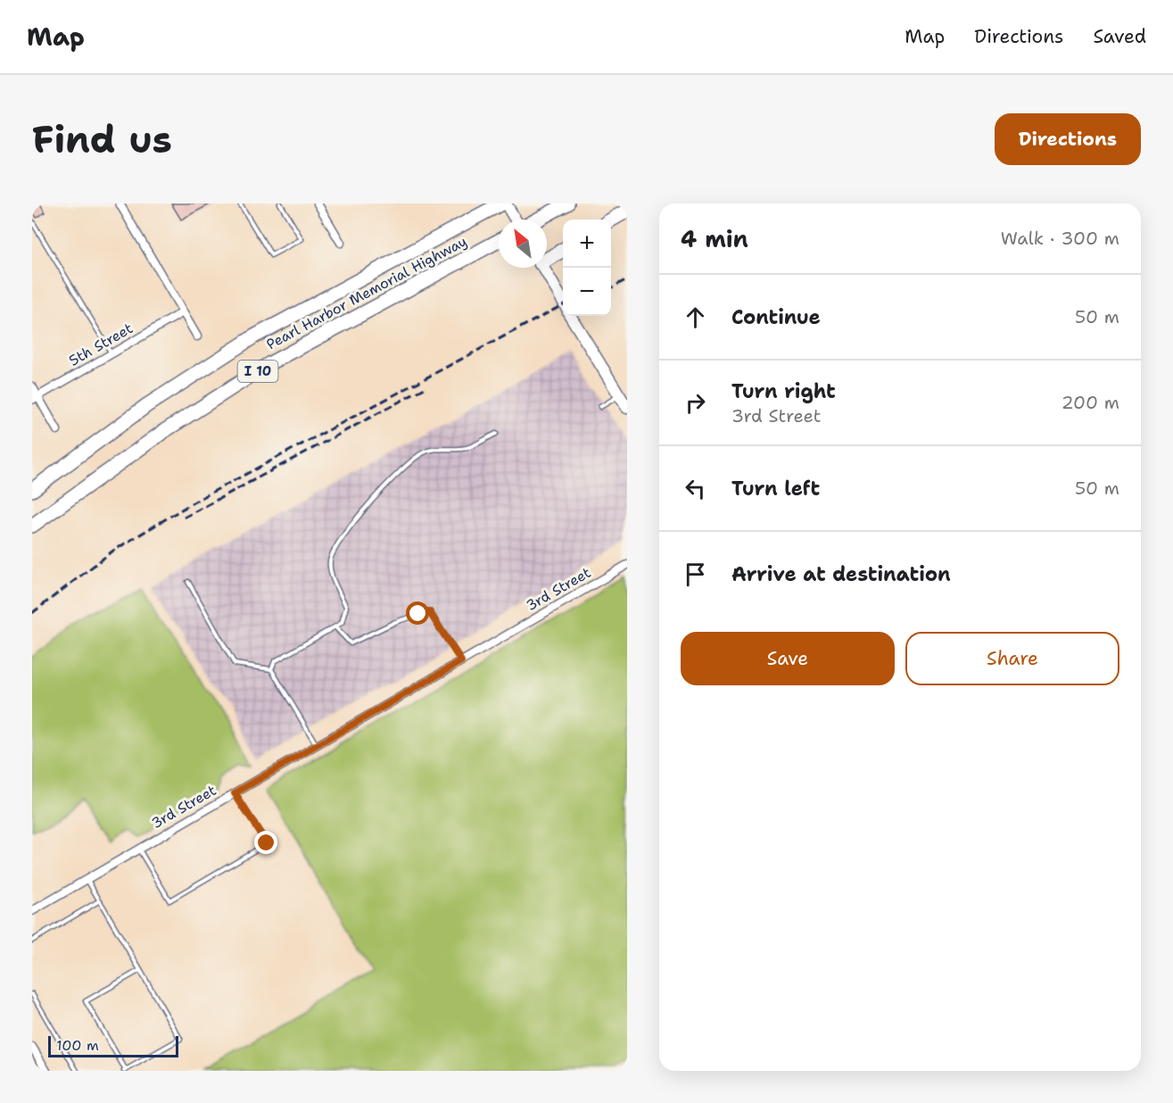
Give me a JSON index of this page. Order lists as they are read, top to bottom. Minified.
{"streets":{"highway":["Pearl Harbor Memorial Highway","I 10"],"street":["5th Street","3rd Street"]},"scale_bar":"100 m","north":"top left","page":{"header":"Map","nav":["Map","Directions","Saved"],"buttons":["Directions",["Save","Share"]],"title":"Find us","heading":["4 min","Walk · 300 m"],"map_buttons":["+","−"],"list":[["Continue","50 m"],["Turn right","3rd Street","200 m"],["Turn left","50 m"],"Arrive at destination"],"scale":"100 m"}}
